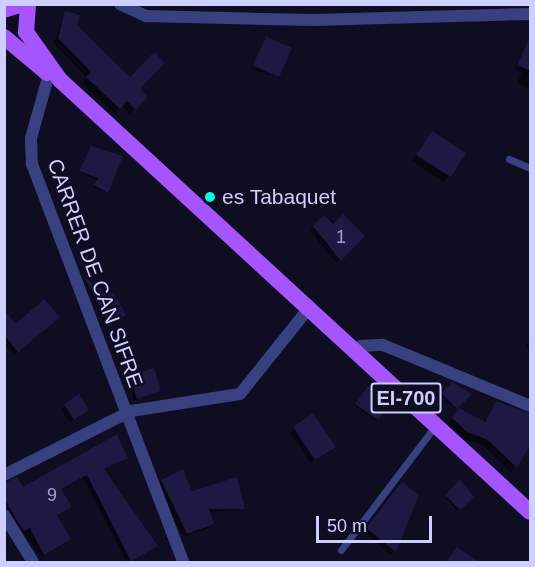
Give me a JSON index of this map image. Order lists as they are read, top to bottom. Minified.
{"streets":{"main road":["EI-700"],"street":["CARRER DE CAN SIFRE"]},"crossings":[["CARRER DE CAN SIFRE","EI-700"]],"places":["es Tabaquet"],"house_numbers":["1","9"],"scale_bar":"50 m"}
